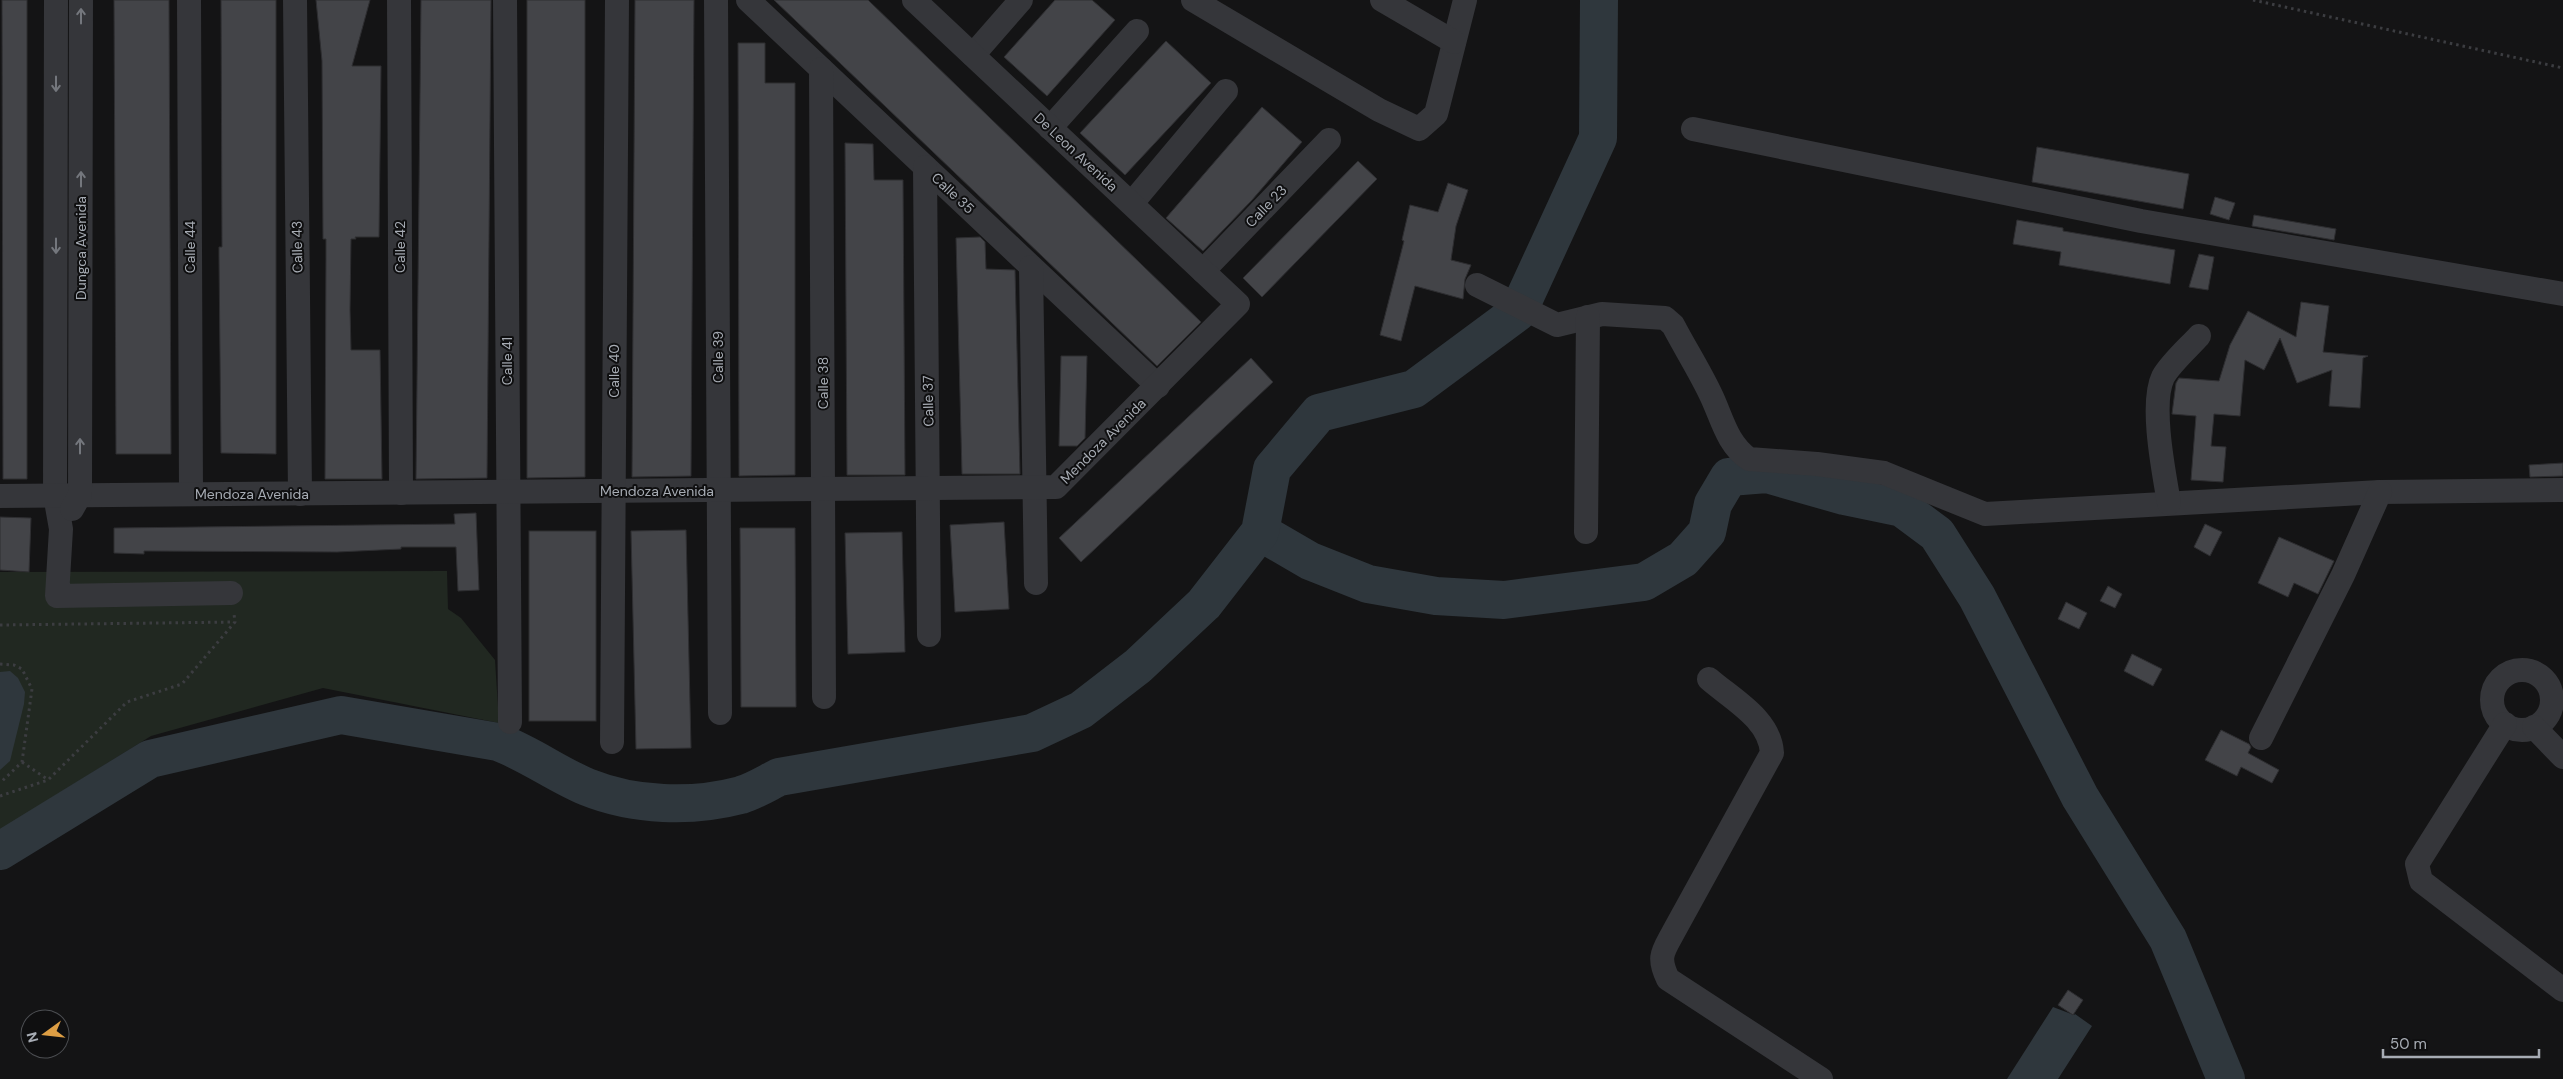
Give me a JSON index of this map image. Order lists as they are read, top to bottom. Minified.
{"streets":{"street":["De Leon Avenida","Calle 35","Calle 23","Calle 44","Calle 43","Calle 42","Dungca Avenida","Calle 39","Calle 41","Calle 40","Calle 38","Calle 37","Mendoza Avenida"]},"crossings":[["De Leon Avenida","Calle 23"],["De Leon Avenida","Mendoza Avenida"],["Calle 35","Calle 38"],["Calle 35","Calle 37"],["Calle 35","Mendoza Avenida"],["Calle 44","Mendoza Avenida"],["Calle 43","Mendoza Avenida"],["Calle 42","Mendoza Avenida"],["Dungca Avenida","Mendoza Avenida"],["Calle 39","Mendoza Avenida"],["Calle 41","Mendoza Avenida"],["Calle 40","Mendoza Avenida"],["Calle 38","Mendoza Avenida"],["Calle 37","Mendoza Avenida"]],"scale_bar":"50 m","north":"left"}
